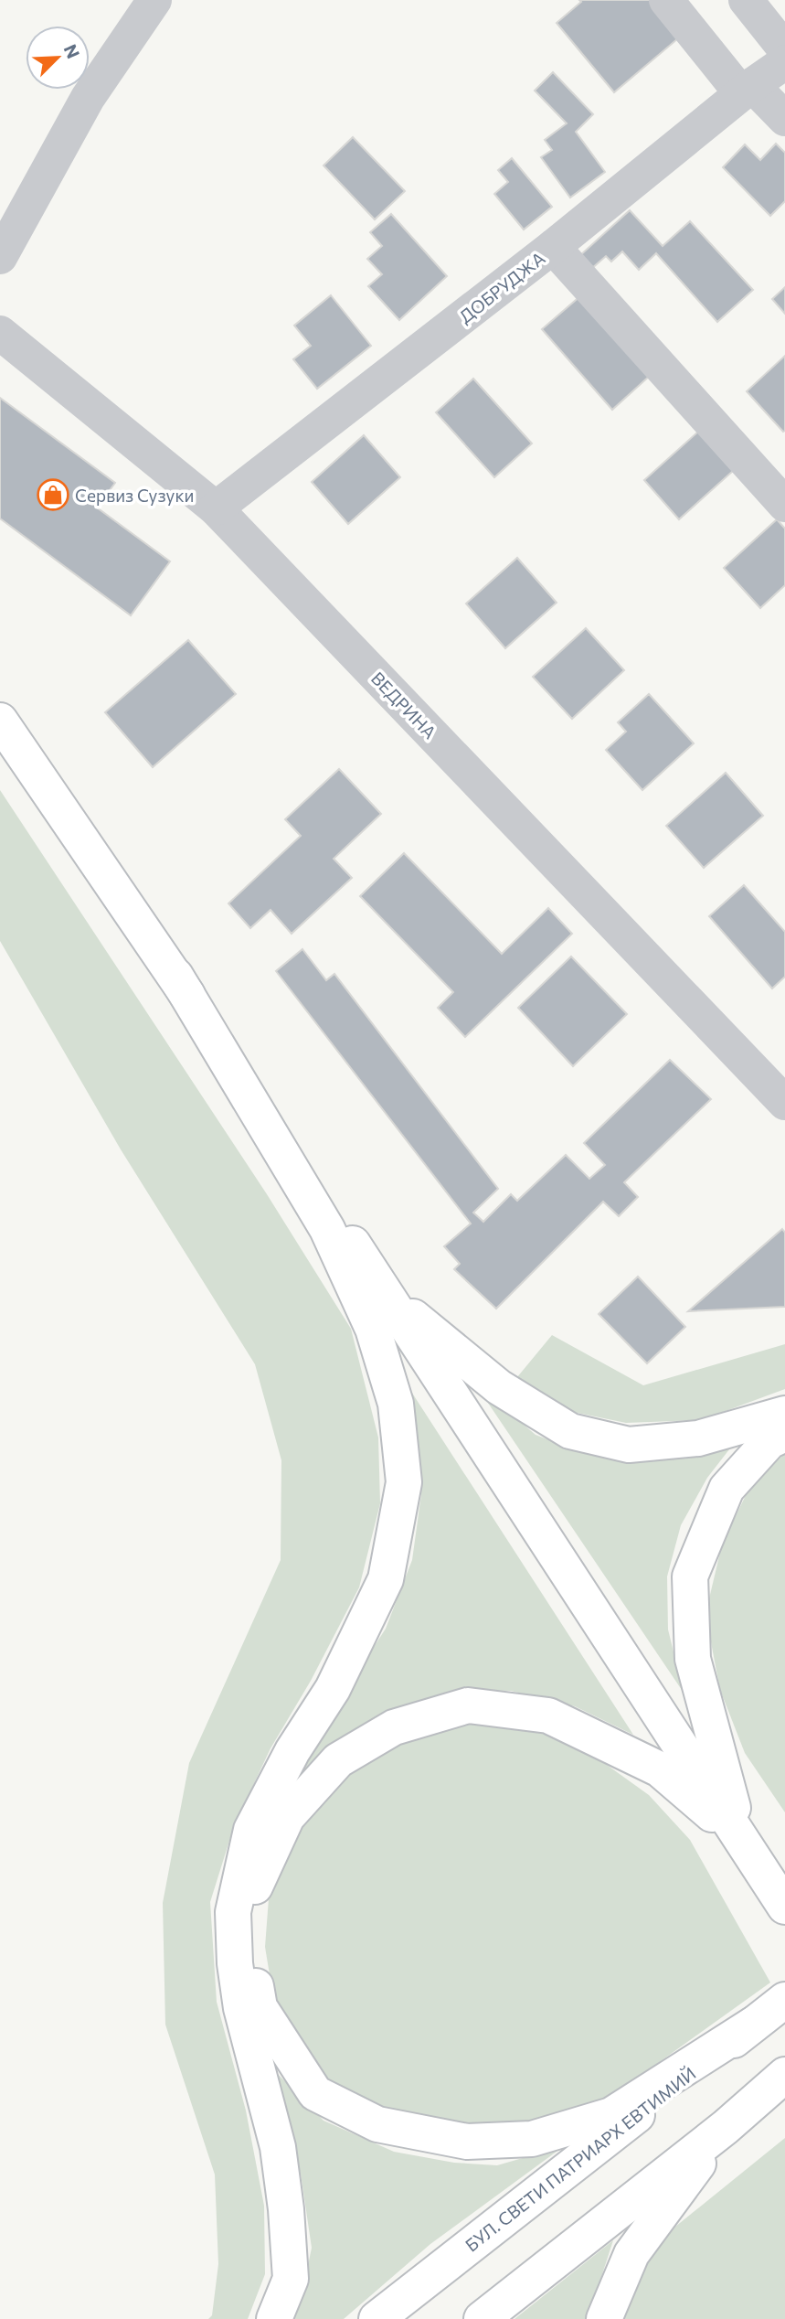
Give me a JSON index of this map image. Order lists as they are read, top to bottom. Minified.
{"streets":{"main road":["БУЛ. СВЕТИ ПАТРИАРХ ЕВТИМИЙ"],"street":["ДОБРУДЖА","ВЕДРИНА"]},"crossings":[["ДОБРУДЖА","ВЕДРИНА"]],"places":{"shop":["Сервиз Сузуки"]},"north":"top right"}
